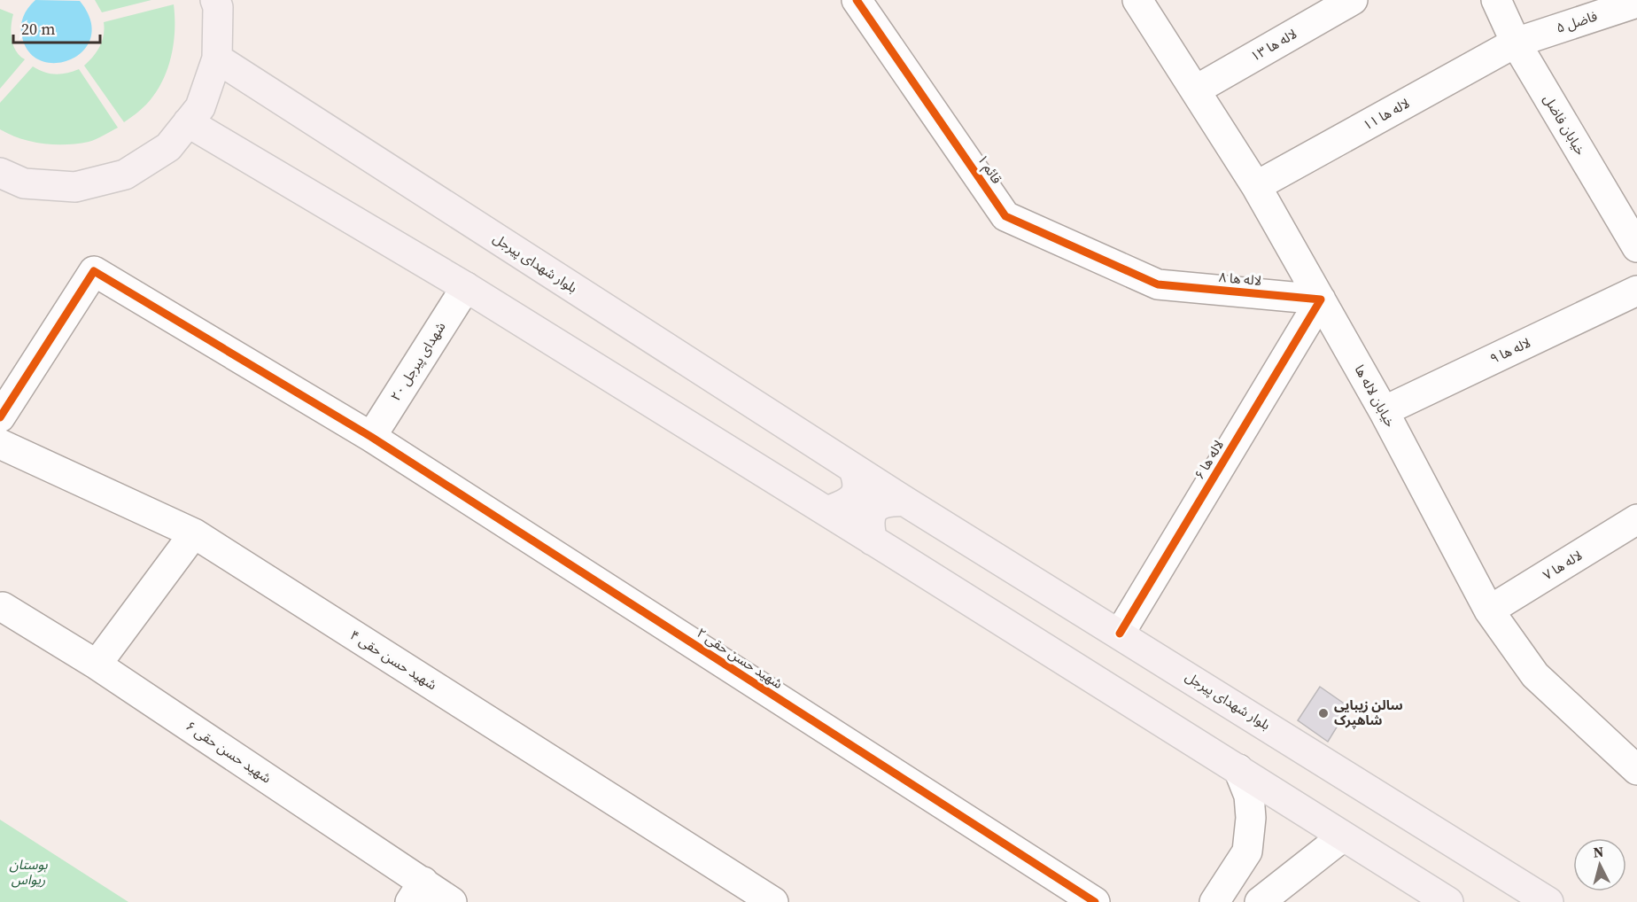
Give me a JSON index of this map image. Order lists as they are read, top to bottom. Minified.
{"streets":{"main road":["بلوار شهدای پیرجل"],"street":["فاضل ۵","لاله ها ۱۳","لاله ها ۱۱","خیابان فاضل","قائم ۱","لاله ها ۸","لاله ها ۹","شهدای پیرجل ۲۰","خیابان لاله ها","لاله ها ۶","لاله ها ۷","شهید حسن حقی ۲","شهید حسن حقی ۴","شهید حسن حقی ۶"]},"crossings":[["فاضل ۵","لاله ها ۱۱"],["فاضل ۵","خیابان فاضل"],["لاله ها ۱۳","خیابان لاله ها"],["لاله ها ۱۱","خیابان فاضل"],["لاله ها ۱۱","خیابان لاله ها"],["قائم ۱","لاله ها ۸"],["بلوار شهدای پیرجل","لاله ها ۶"],["لاله ها ۸","خیابان لاله ها"],["لاله ها ۸","لاله ها ۶"],["لاله ها ۹","خیابان لاله ها"],["شهدای پیرجل ۲۰","شهید حسن حقی ۲"],["خیابان لاله ها","لاله ها ۶"],["خیابان لاله ها","لاله ها ۷"]],"parks":["بوستان ریواس"],"places":["سالن زیبایی شاهپرک"],"scale_bar":"20 m","north":"top"}
